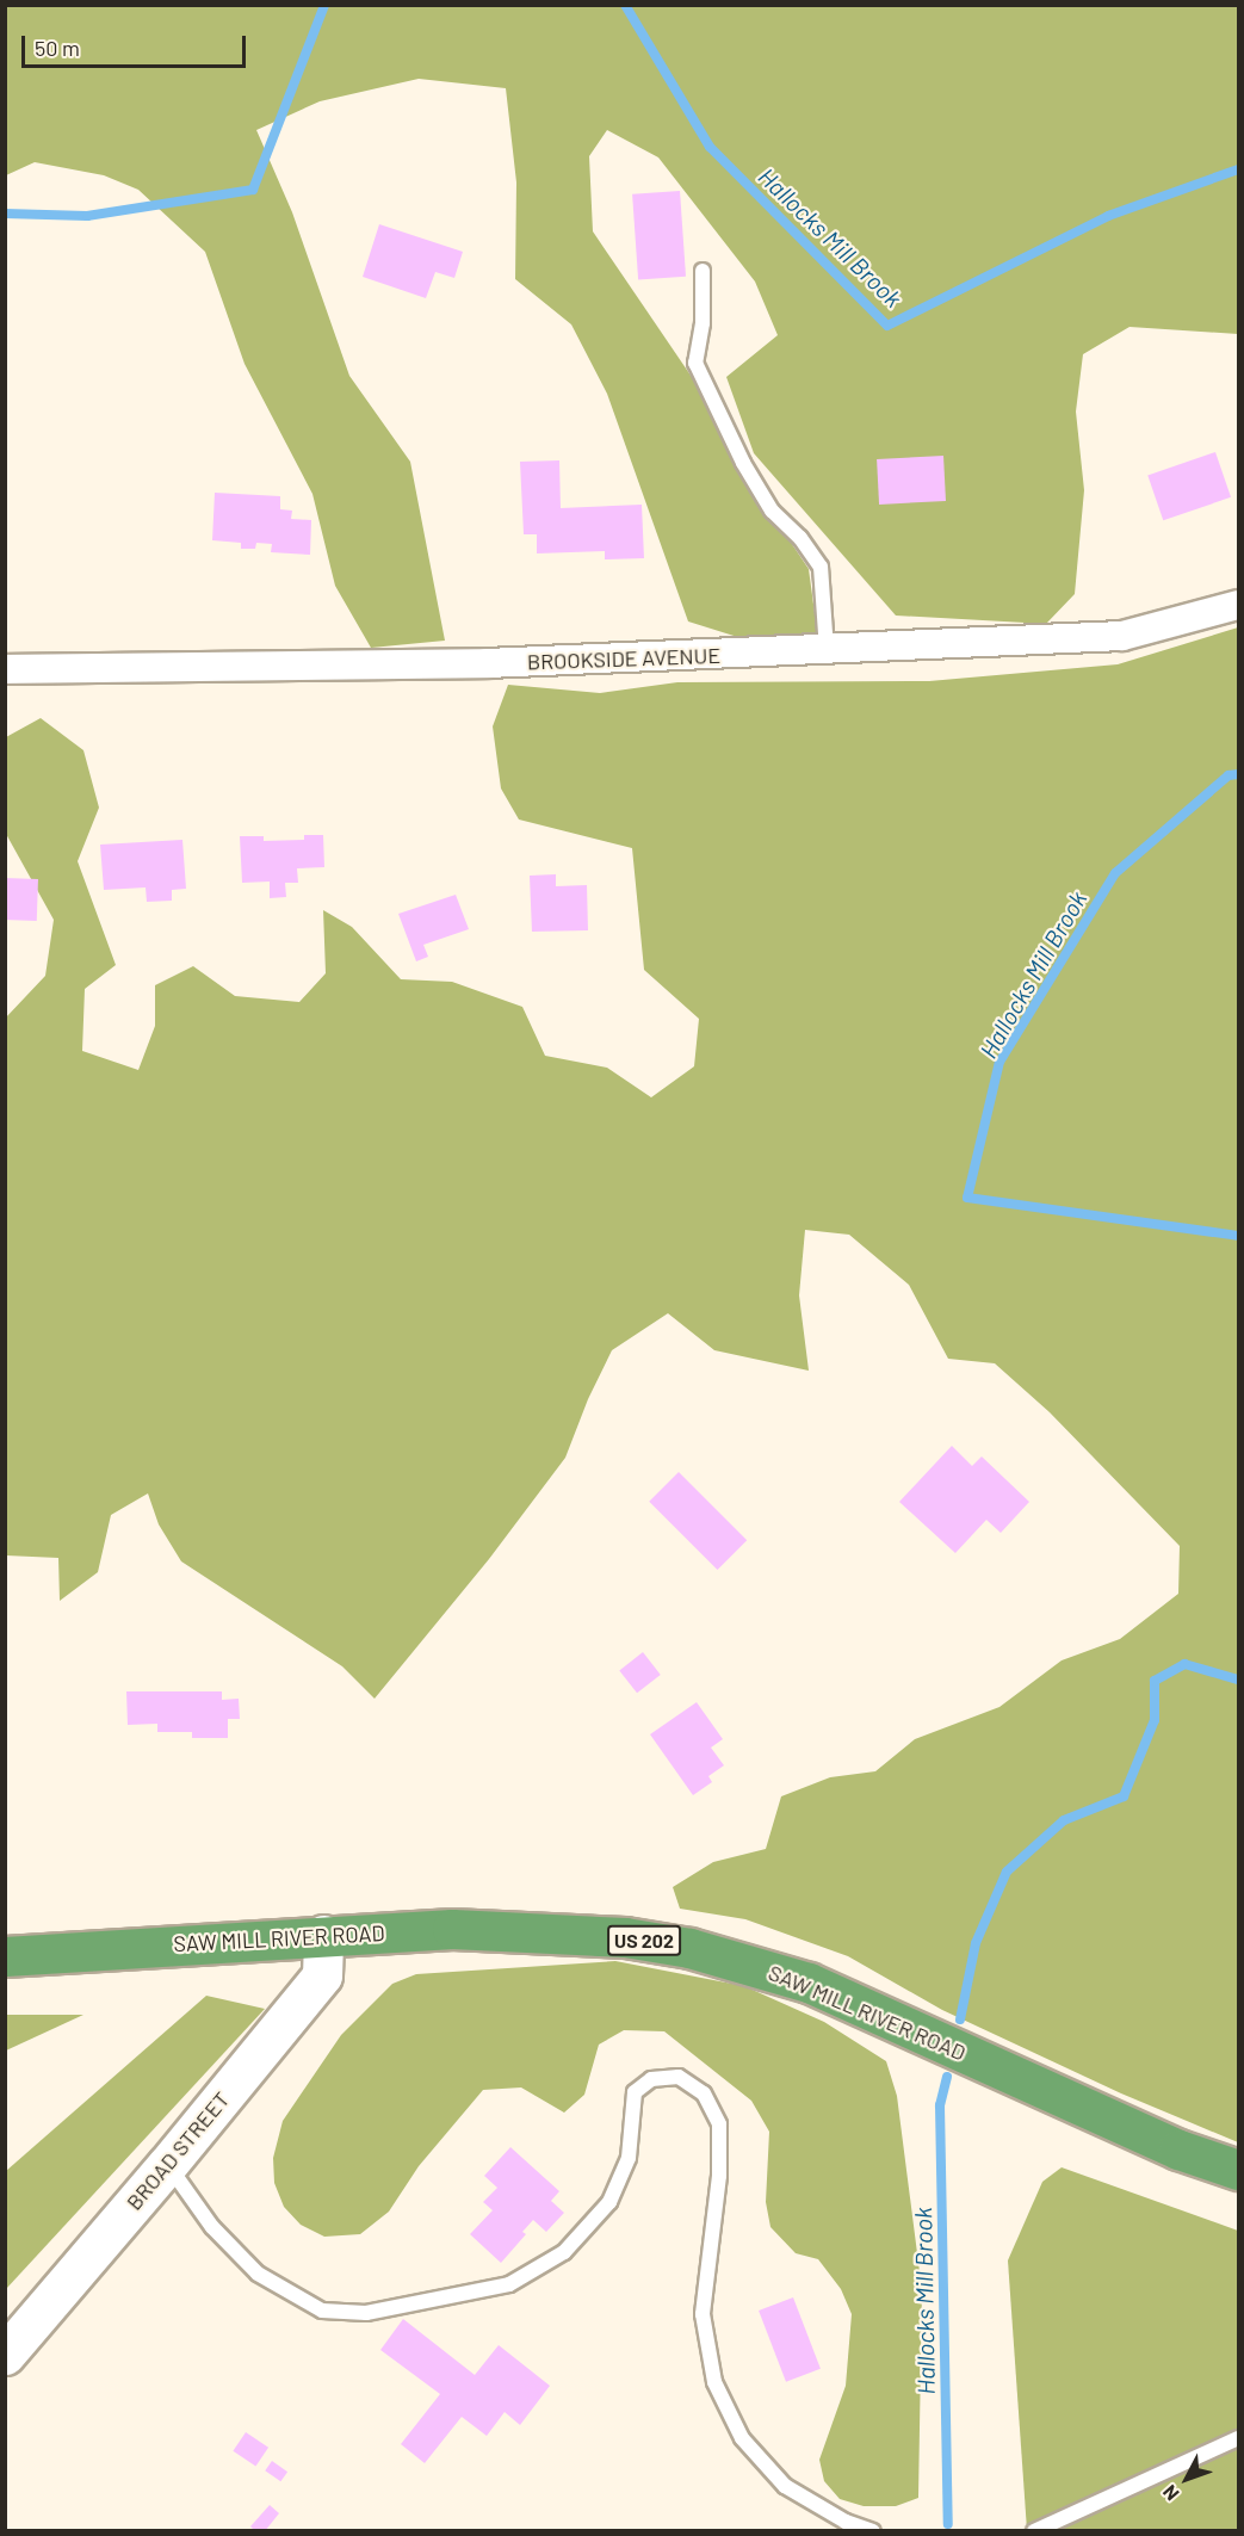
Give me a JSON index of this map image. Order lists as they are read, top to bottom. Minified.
{"streets":{"highway":["SAW MILL RIVER ROAD","US 202"],"street":["BROOKSIDE AVENUE","BROAD STREET"]},"crossings":[["SAW MILL RIVER ROAD","BROAD STREET"]],"water":["Hallocks Mill Brook"],"scale_bar":"50 m","north":"bottom left"}
